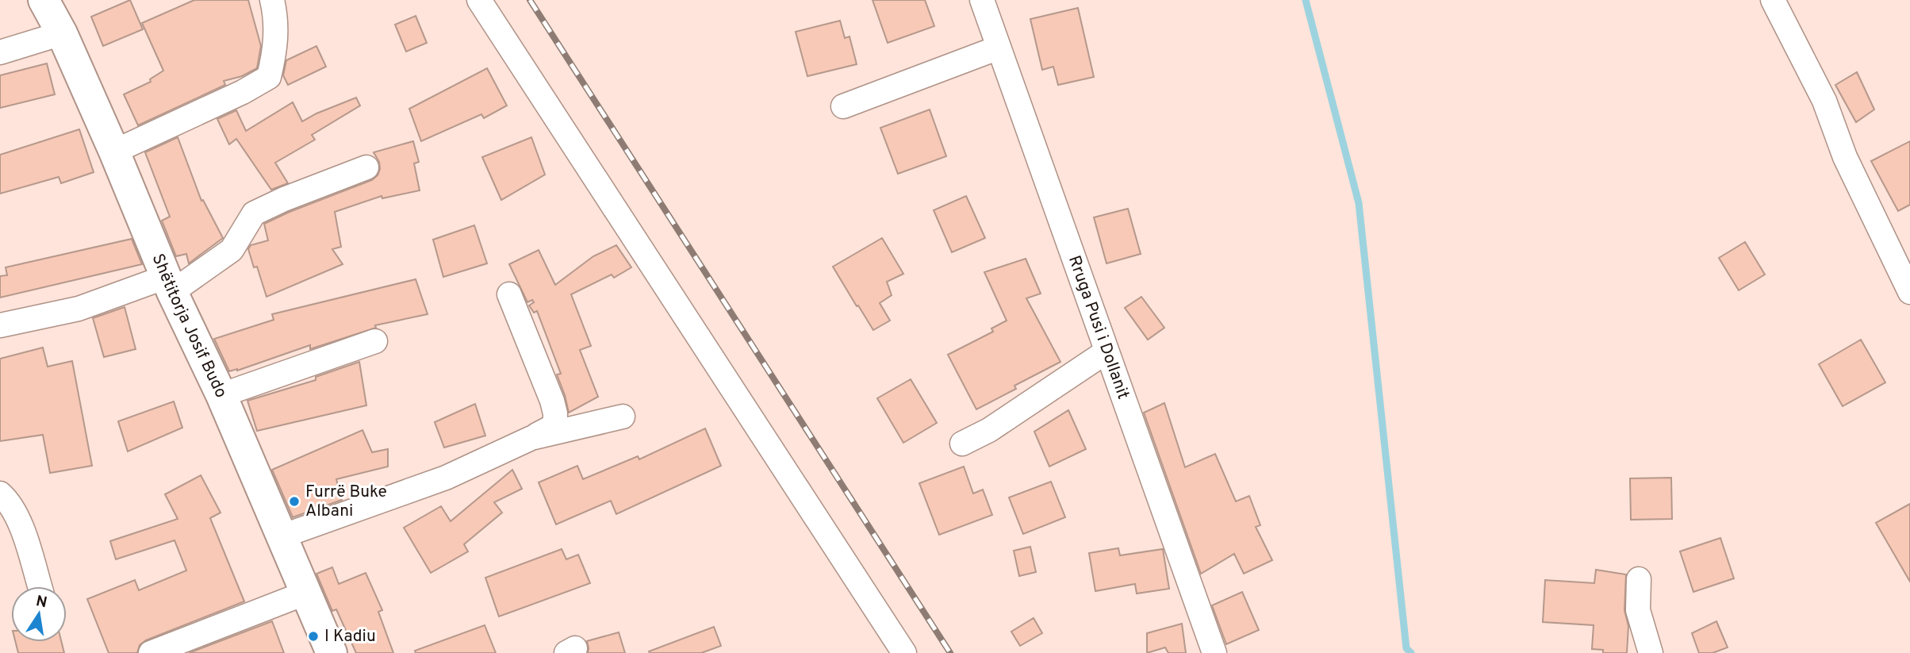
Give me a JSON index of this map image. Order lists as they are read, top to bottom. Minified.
{"streets":{"main road":["Shëtitorja Josif Budo"],"street":["Rruga Pusi i Dollanit"]},"places":["Furrë Buke Albani","I Kadiu"],"north":"top"}
